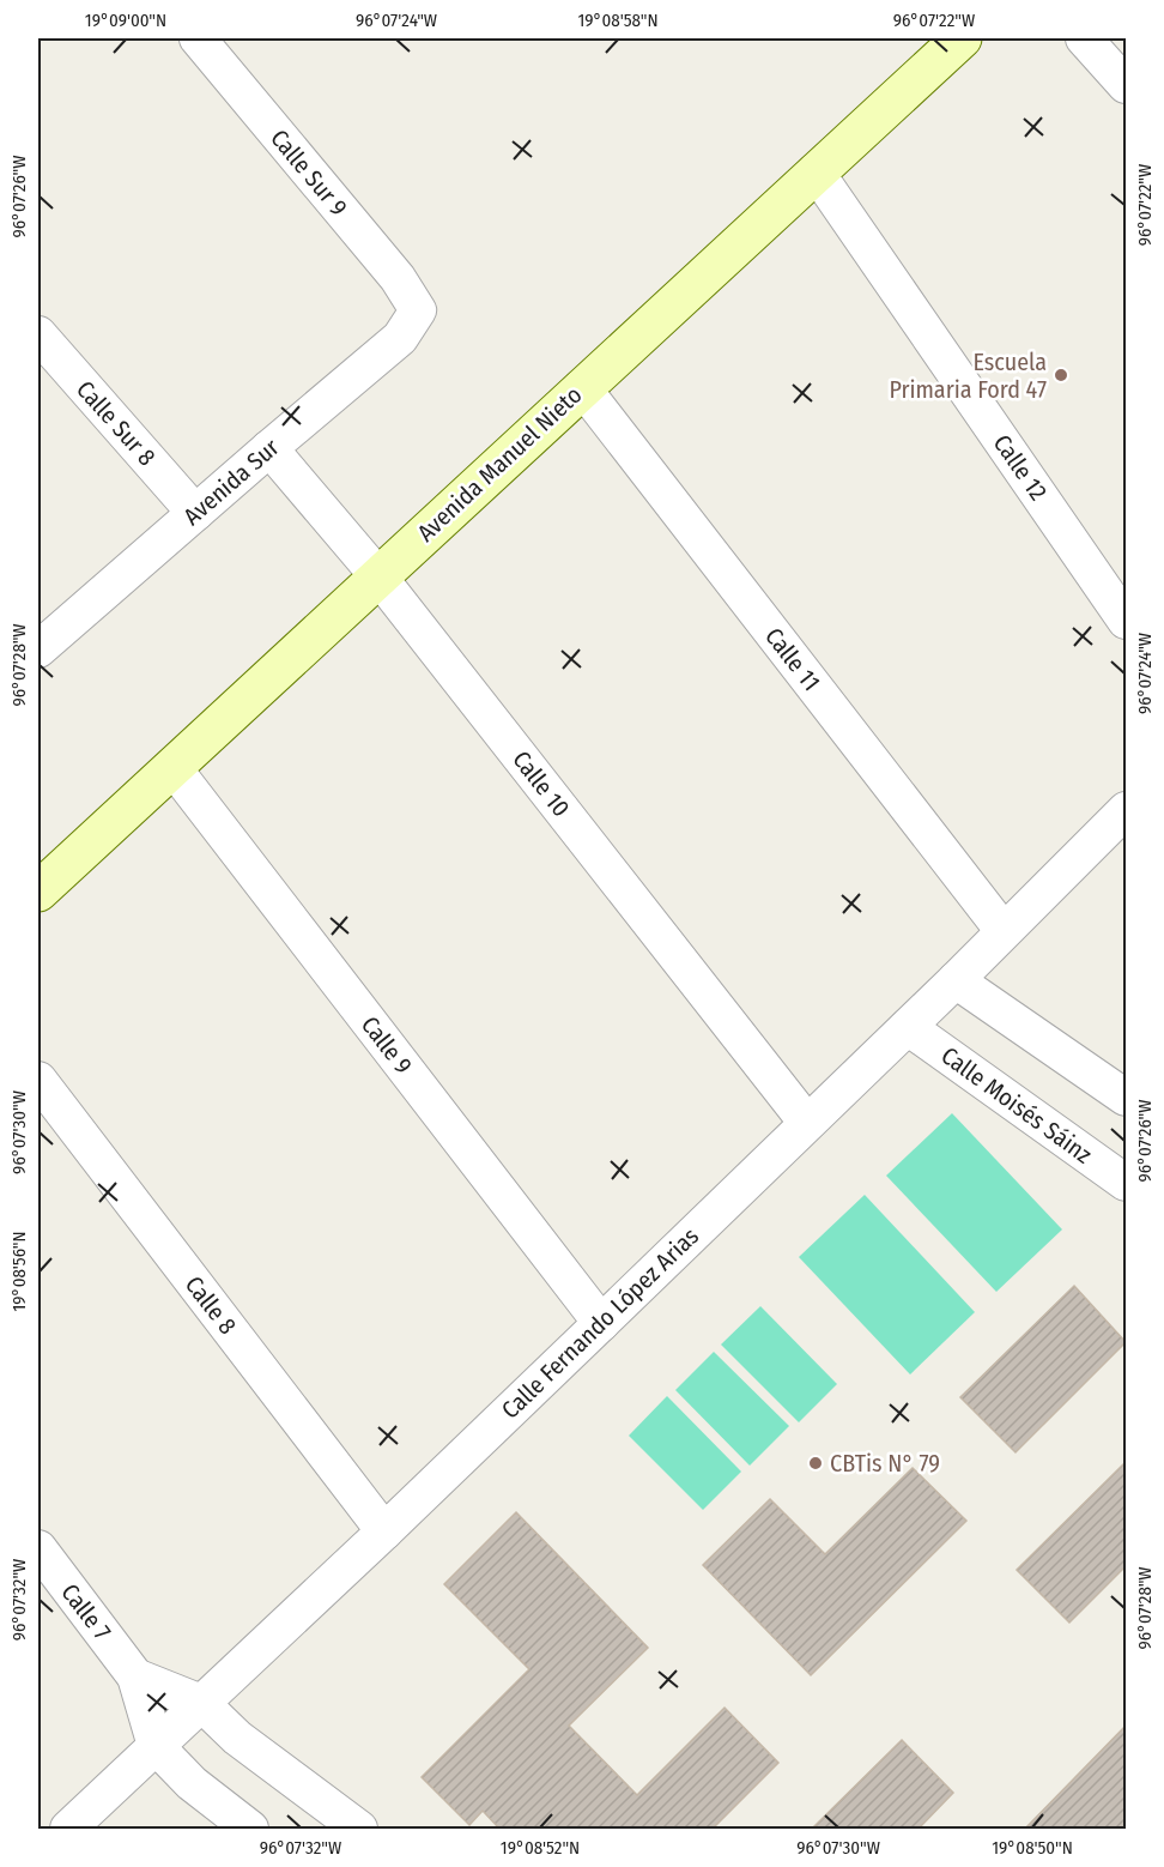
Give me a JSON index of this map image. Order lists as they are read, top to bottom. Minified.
{"streets":{"street":["Calle Sur 9","Calle Sur 8","Avenida Manuel Nieto","Calle 12","Avenida Sur","Calle 11","Calle 10","Calle 9","Calle Moisés Sáinz","Calle 8","Calle Fernando López Arias","Calle 7"]},"crossings":[["Calle Sur 9","Avenida Sur"],["Calle Sur 8","Avenida Sur"],["Avenida Manuel Nieto","Calle 12"],["Avenida Manuel Nieto","Calle 11"],["Avenida Manuel Nieto","Calle 10"],["Avenida Manuel Nieto","Calle 9"],["Avenida Sur","Calle 10"],["Calle 11","Calle Fernando López Arias"],["Calle 10","Calle Fernando López Arias"],["Calle 9","Calle Fernando López Arias"],["Calle Moisés Sáinz","Calle Fernando López Arias"],["Calle 8","Calle Fernando López Arias"],["Calle Fernando López Arias","Calle 7"]],"places":["Escuela Primaria Ford 47","CBTis N° 79"],"coordinates":["19°09'00\"N","96°07'24\"W","19°08'58\"N","96°07'22\"W","96°07'26\"W","96°07'28\"W","96°07'30\"W","19°08'56\"N","96°07'32\"W","19°08'52\"N","19°08'50\"N"]}
